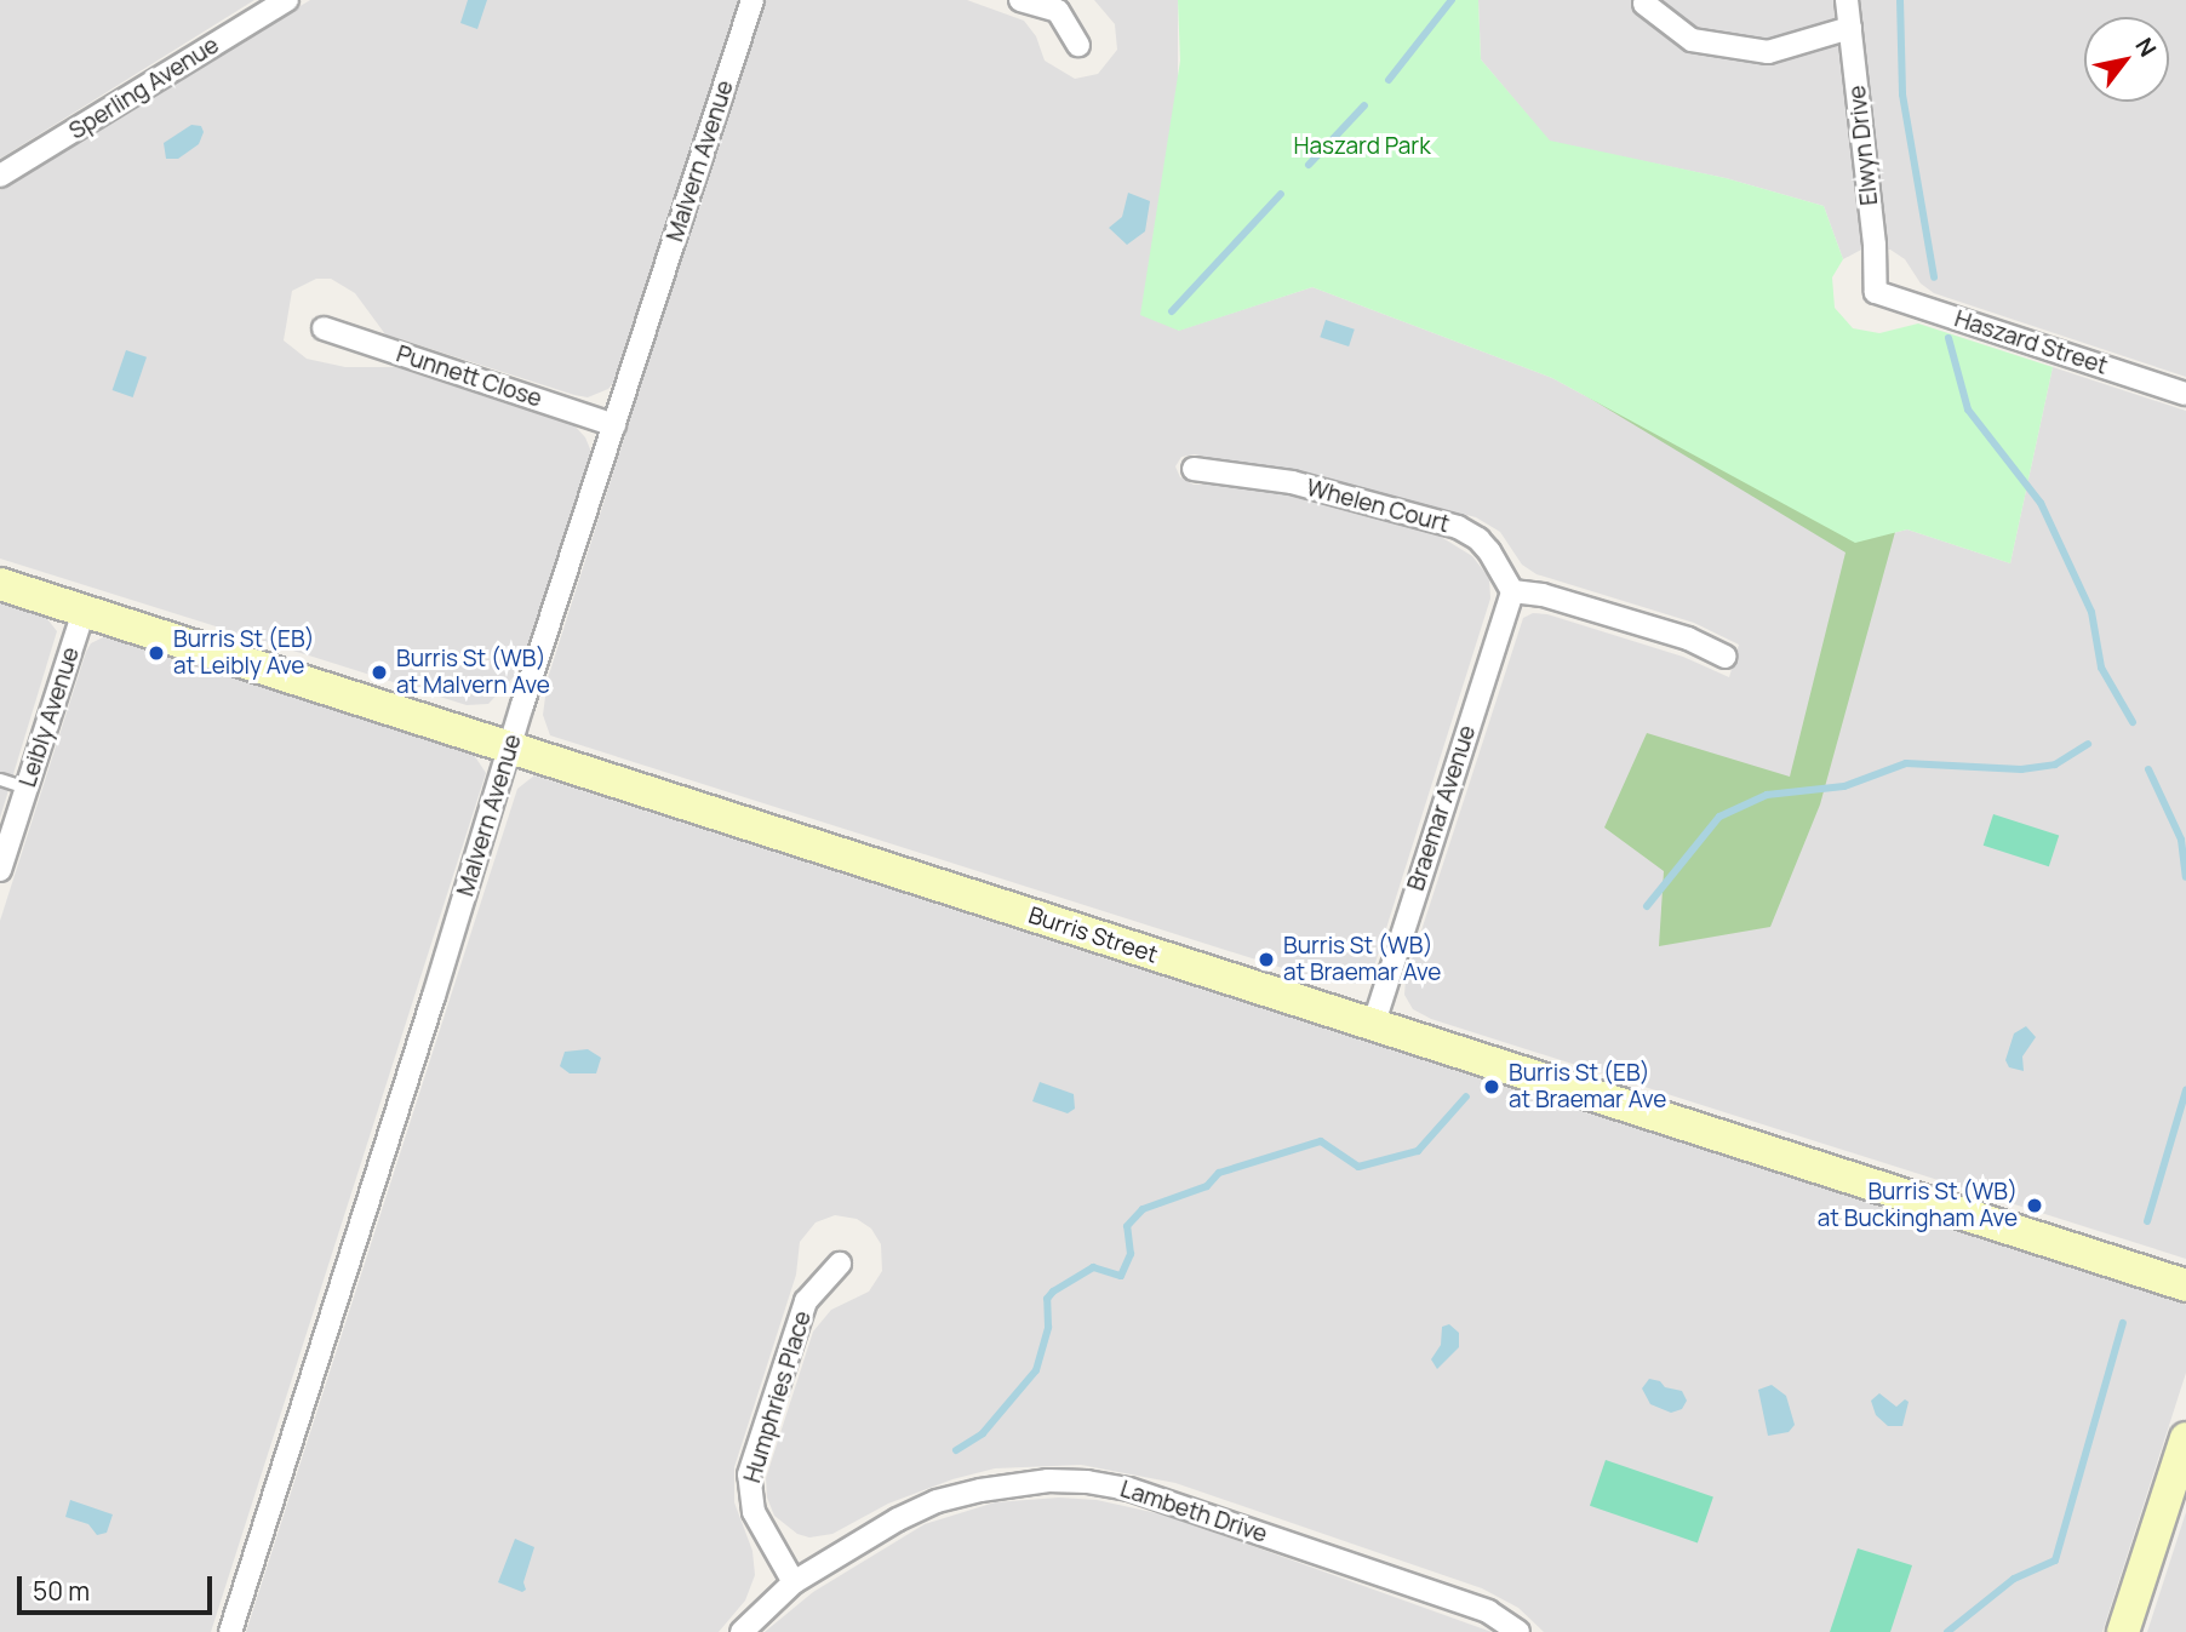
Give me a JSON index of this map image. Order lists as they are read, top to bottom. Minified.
{"streets":{"street":["Sperling Avenue","Elwyn Drive","Malvern Avenue","Haszard Street","Punnett Close","Whelen Court","Leibly Avenue","Braemar Avenue","Burris Street","Humphries Place","Lambeth Drive"]},"crossings":[["Elwyn Drive","Haszard Street"],["Malvern Avenue","Punnett Close"],["Malvern Avenue","Burris Street"],["Whelen Court","Braemar Avenue"],["Leibly Avenue","Burris Street"],["Braemar Avenue","Burris Street"],["Humphries Place","Lambeth Drive"]],"parks":["Haszard Park"],"places":["Burris St (EB) at Leibly Ave","Burris St (WB) at Malvern Ave","Burris St (WB) at Braemar Ave","Burris St (EB) at Braemar Ave","Burris St (WB) at Buckingham Ave"],"scale_bar":"50 m","north":"top right"}
